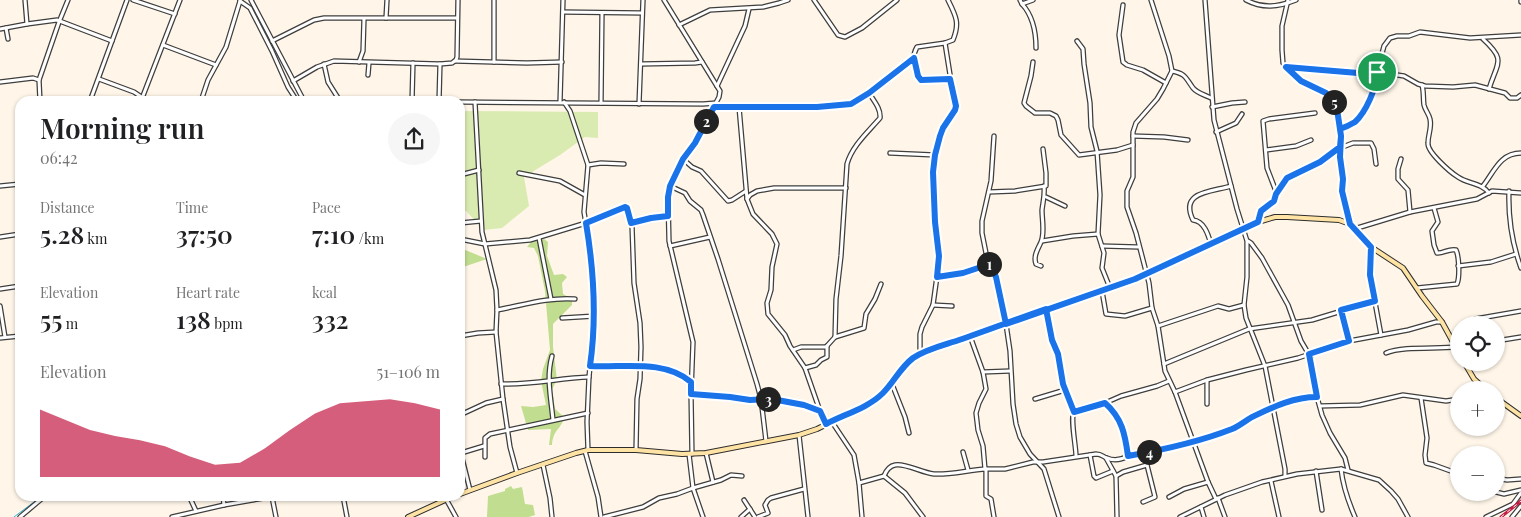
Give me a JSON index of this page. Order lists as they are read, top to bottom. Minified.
{"page":{"pins":["5","2","1","3","4"],"heading":["Morning run","06:42"],"stats":[["Distance","5.28 km"],["Time","37:50"],["Pace","7:10 /km"],["Elevation","55 m"],["Heart rate","138 bpm"],["kcal","332"]],"map_buttons":["+","−"],"chart":["Elevation","51–106 m"]}}
